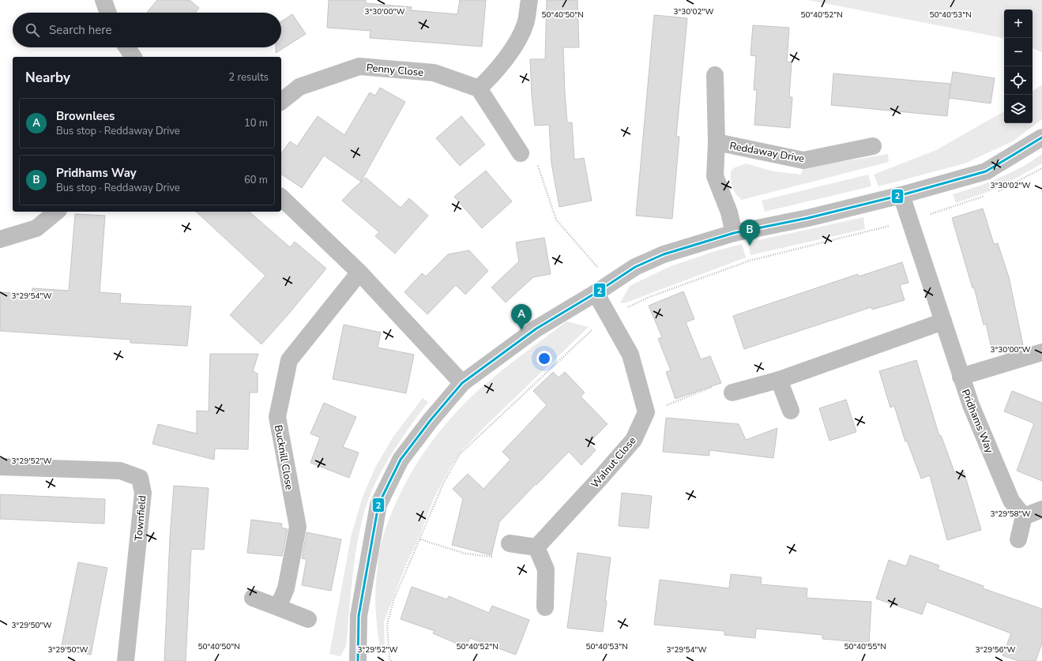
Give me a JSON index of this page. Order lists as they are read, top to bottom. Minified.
{"streets":{"street":["Penny Close","Reddaway Drive","Pridhams Way","Bucknill Close","Walnut Close","Townfield"]},"lines":["transit line 2"],"page":{"map_buttons":["+","−"],"search":"Search here","heading":["Nearby","2 results"],"list":[{"mark":"A","name":"Brownlees","note":"Bus stop · Reddaway Drive","value":"10 m"},{"mark":"B","name":"Pridhams Way","note":"Bus stop · Reddaway Drive","value":"60 m"}],"pins":["B","A"]},"coordinates":["3°30'00\"W","3°30'02\"W","50°40'50\"N","50°40'52\"N","50°40'53\"N","3°29'54\"W","3°29'52\"W","3°29'58\"W","3°29'50\"W","50°40'55\"N","3°29'56\"W"]}
